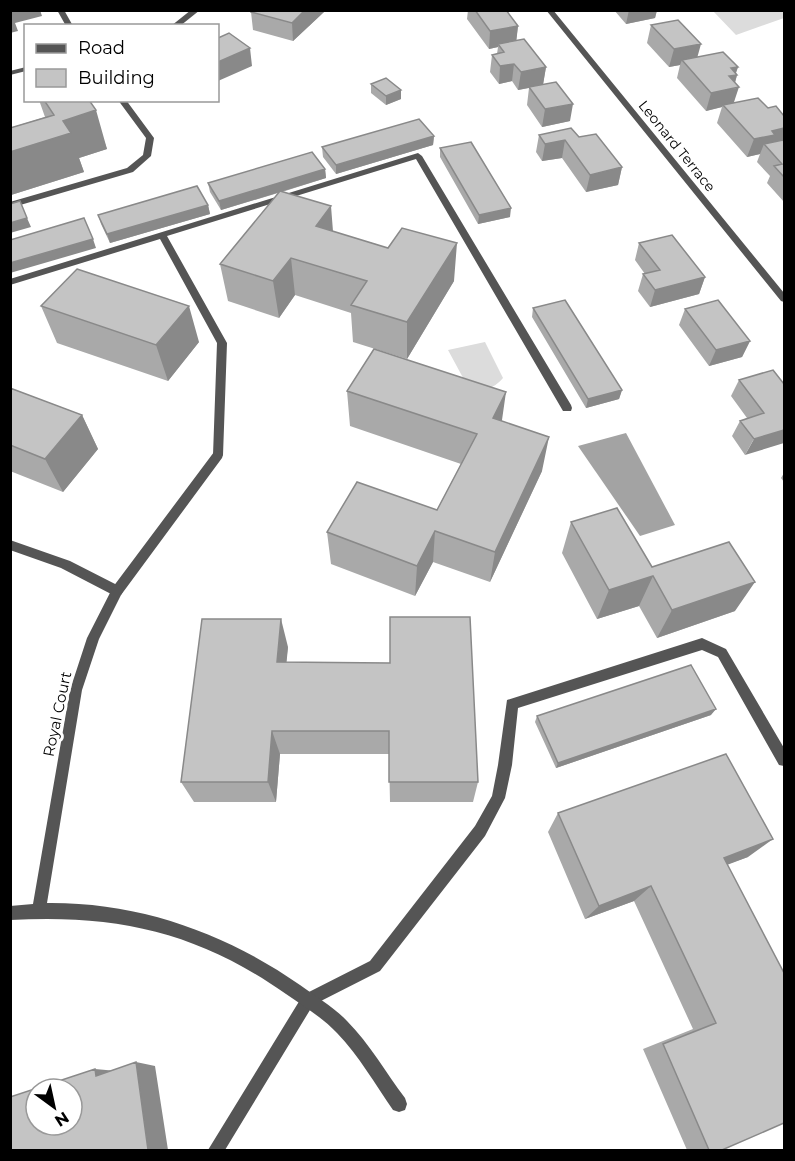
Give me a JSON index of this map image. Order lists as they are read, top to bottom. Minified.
{"streets":{"street":["Leonard Terrace","Royal Court"]},"legend":["Road","Building"],"north":"bottom right"}
